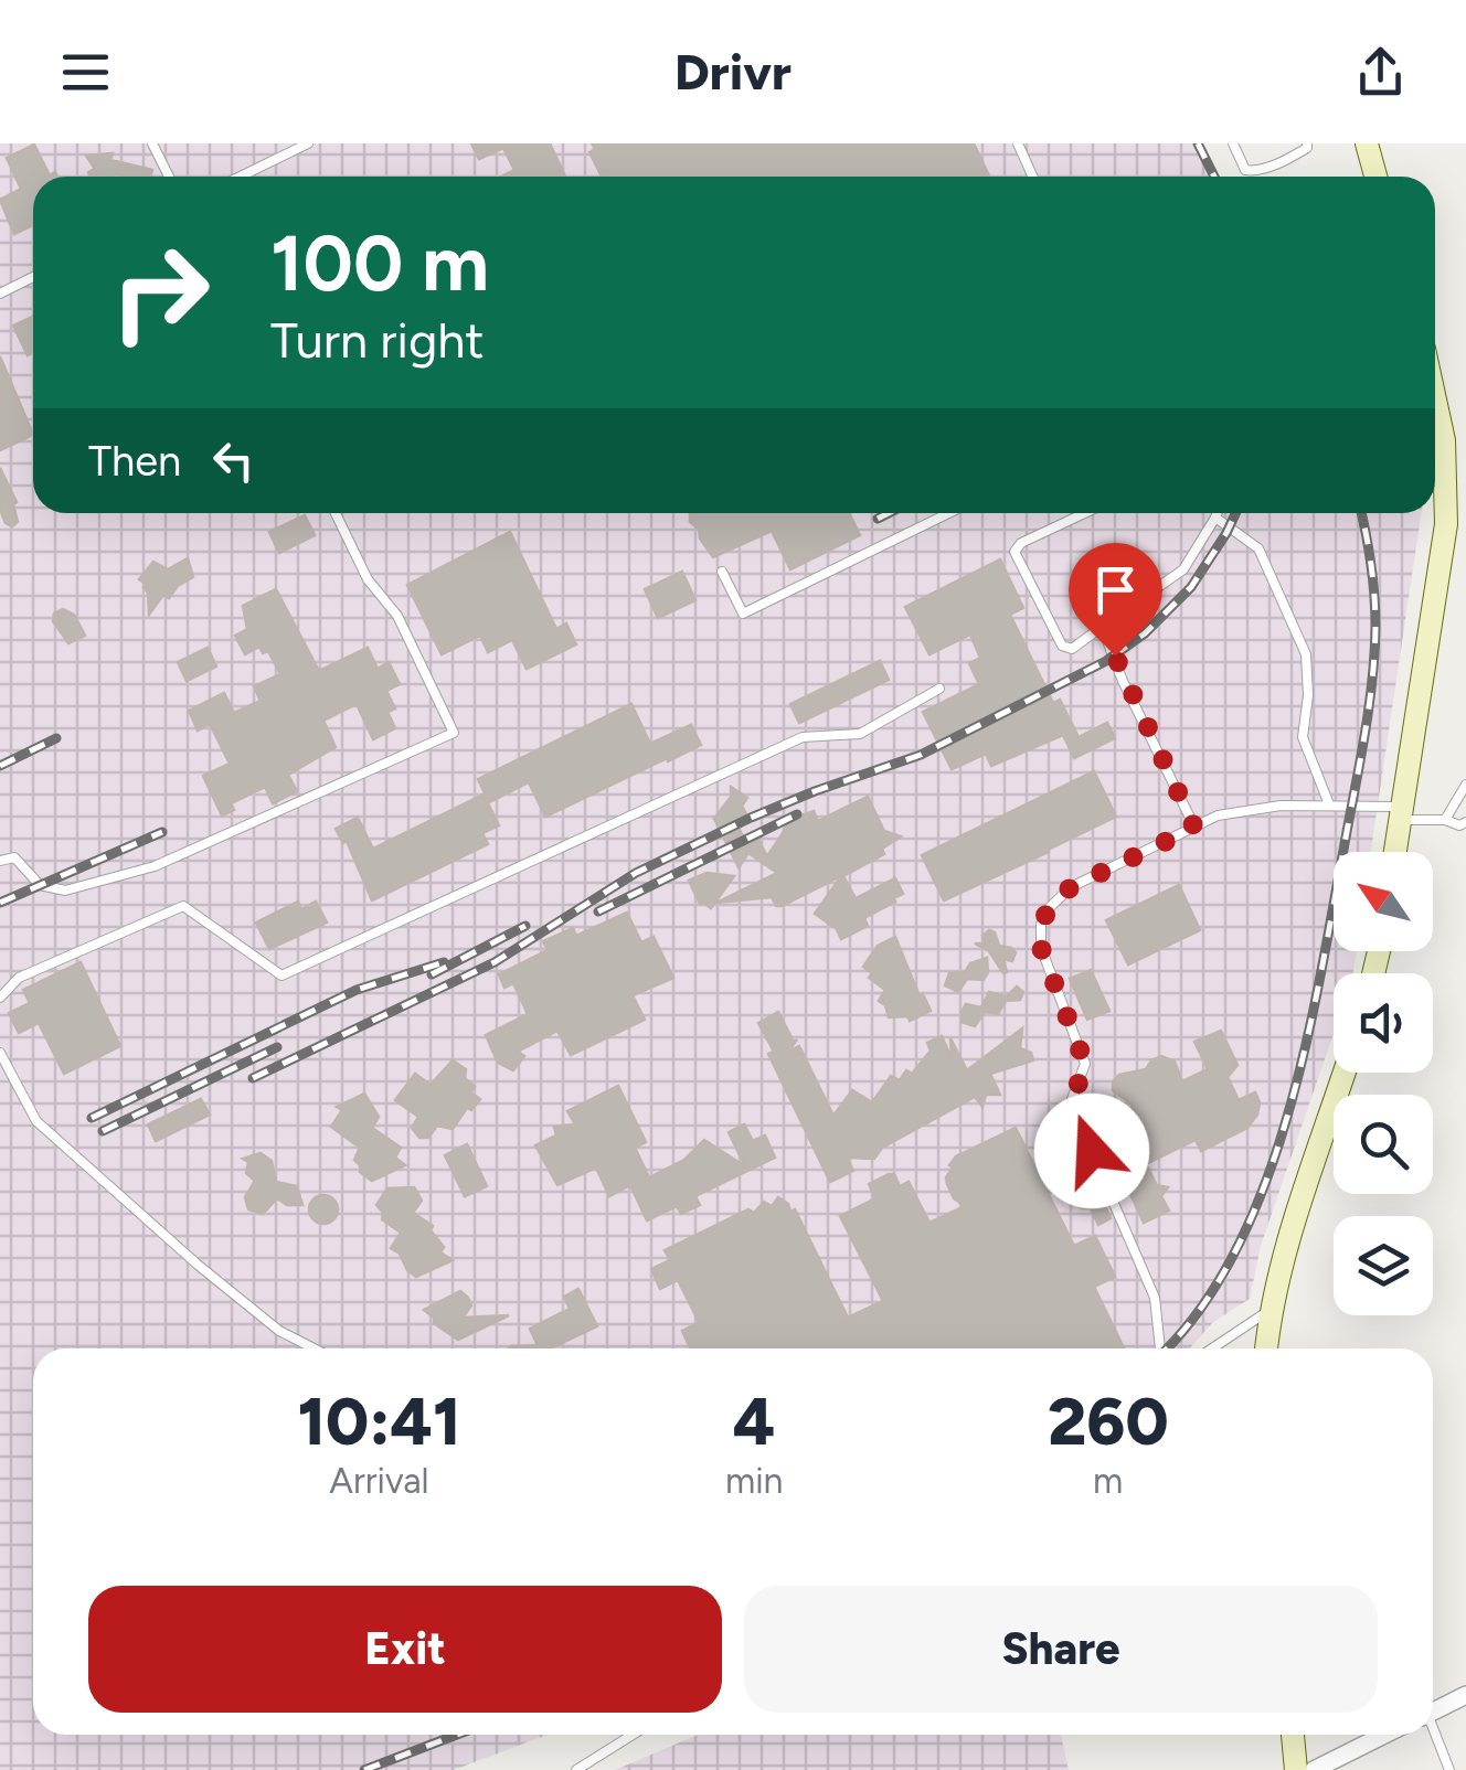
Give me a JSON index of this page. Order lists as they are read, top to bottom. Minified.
{"north":"top left","page":{"header":"Drivr","turn":["100 m","Turn right"],"then":"Then","eta":["10:41","Arrival","4","min","260","m"],"buttons":["Exit","Share"]}}
